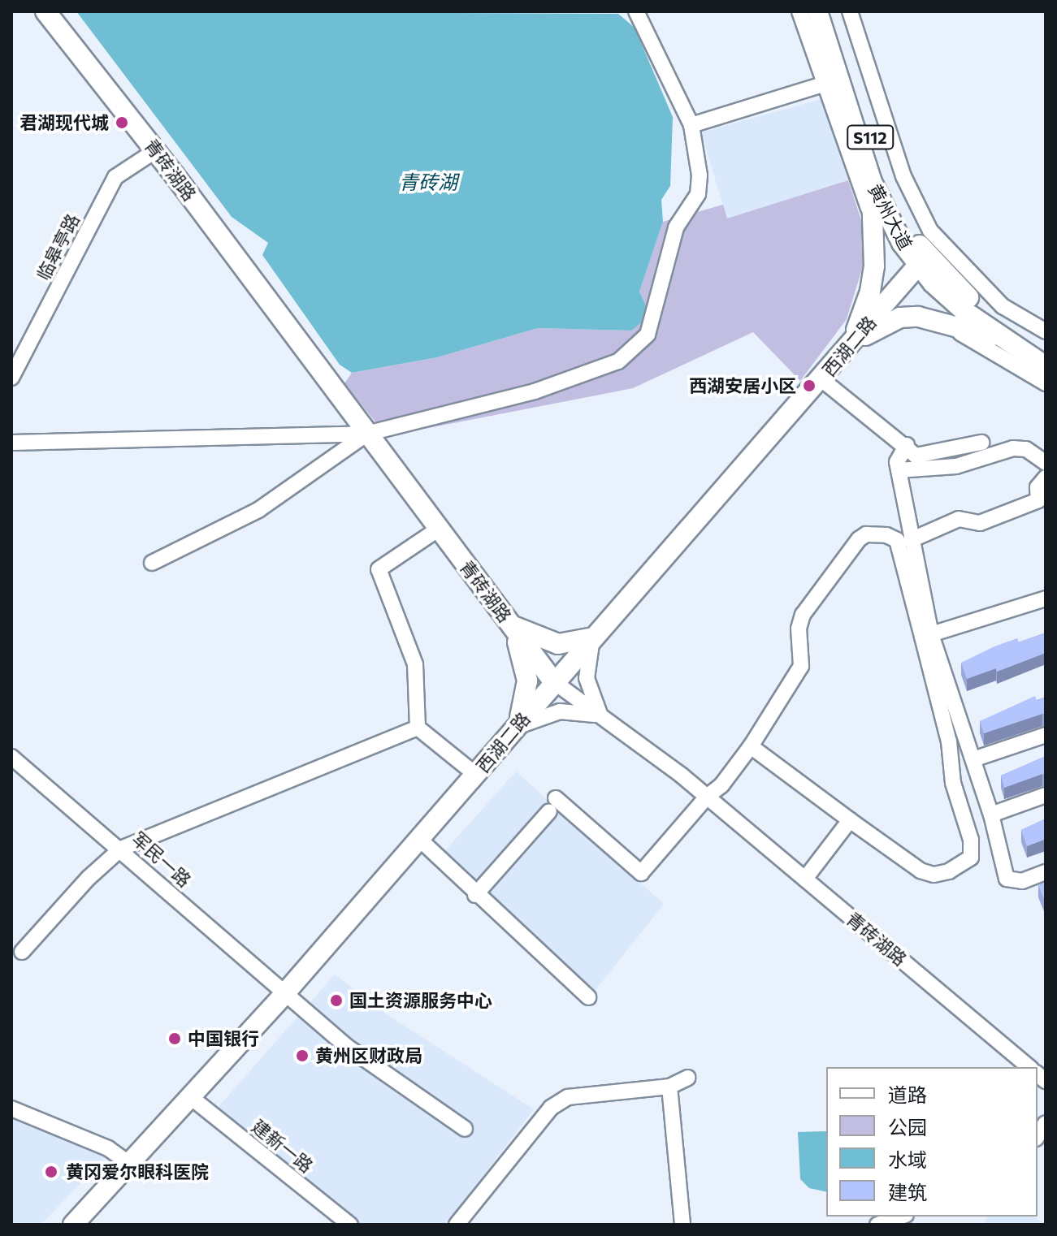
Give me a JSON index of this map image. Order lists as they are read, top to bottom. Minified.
{"streets":{"main road":["S112","青砖湖路","黄州大道","西湖二路"],"street":["临皋亭路","军民一路","建新一路"]},"crossings":[["青砖湖路","临皋亭路"],["青砖湖路","西湖二路"],["黄州大道","西湖二路"],["西湖二路","军民一路"],["西湖二路","建新一路"]],"water":["青砖湖"],"places":["君湖现代城","西湖安居小区","国土资源服务中心","中国银行","黄州区财政局","黄冈爱尔眼科医院"],"legend":["道路","公园","水域","建筑"]}
